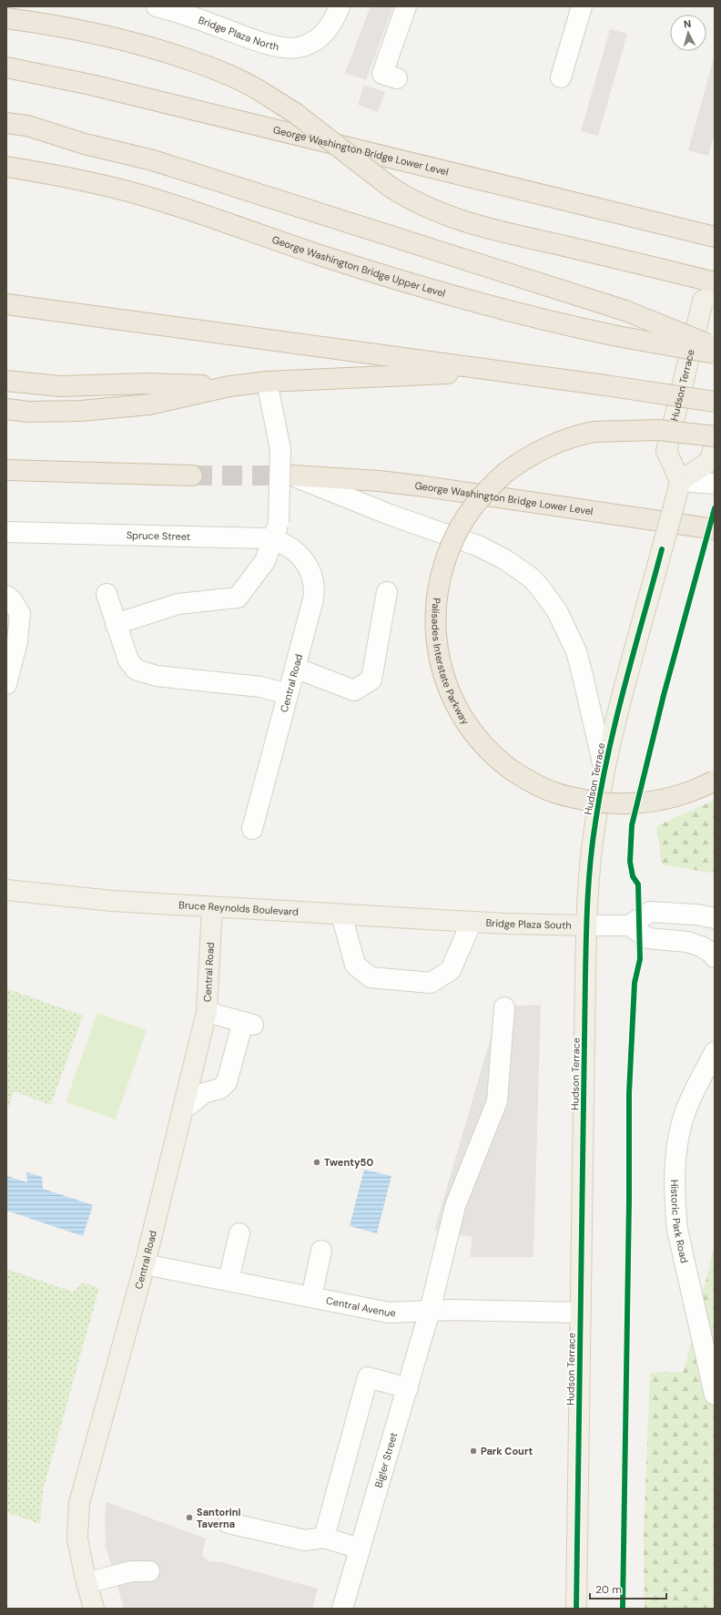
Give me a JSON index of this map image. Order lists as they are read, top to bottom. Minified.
{"streets":{"highway":["George Washington Bridge Lower Level","George Washington Bridge Upper Level","Palisades Interstate Parkway"],"main road":["Hudson Terrace","Central Road","Bruce Reynolds Boulevard","Bridge Plaza South"],"street":["Bridge Plaza North","Spruce Street","Historic Park Road","Central Avenue","Bigler Street"]},"crossings":[["Hudson Terrace","Bridge Plaza South"],["Hudson Terrace","Central Avenue"],["Spruce Street","Central Road"],["Central Road","Bruce Reynolds Boulevard"],["Central Road","Central Avenue"],["Bruce Reynolds Boulevard","Bridge Plaza South"],["Central Avenue","Bigler Street"]],"places":["Twenty50","Park Court","Santorini Taverna"],"scale_bar":"20 m","north":"top"}
